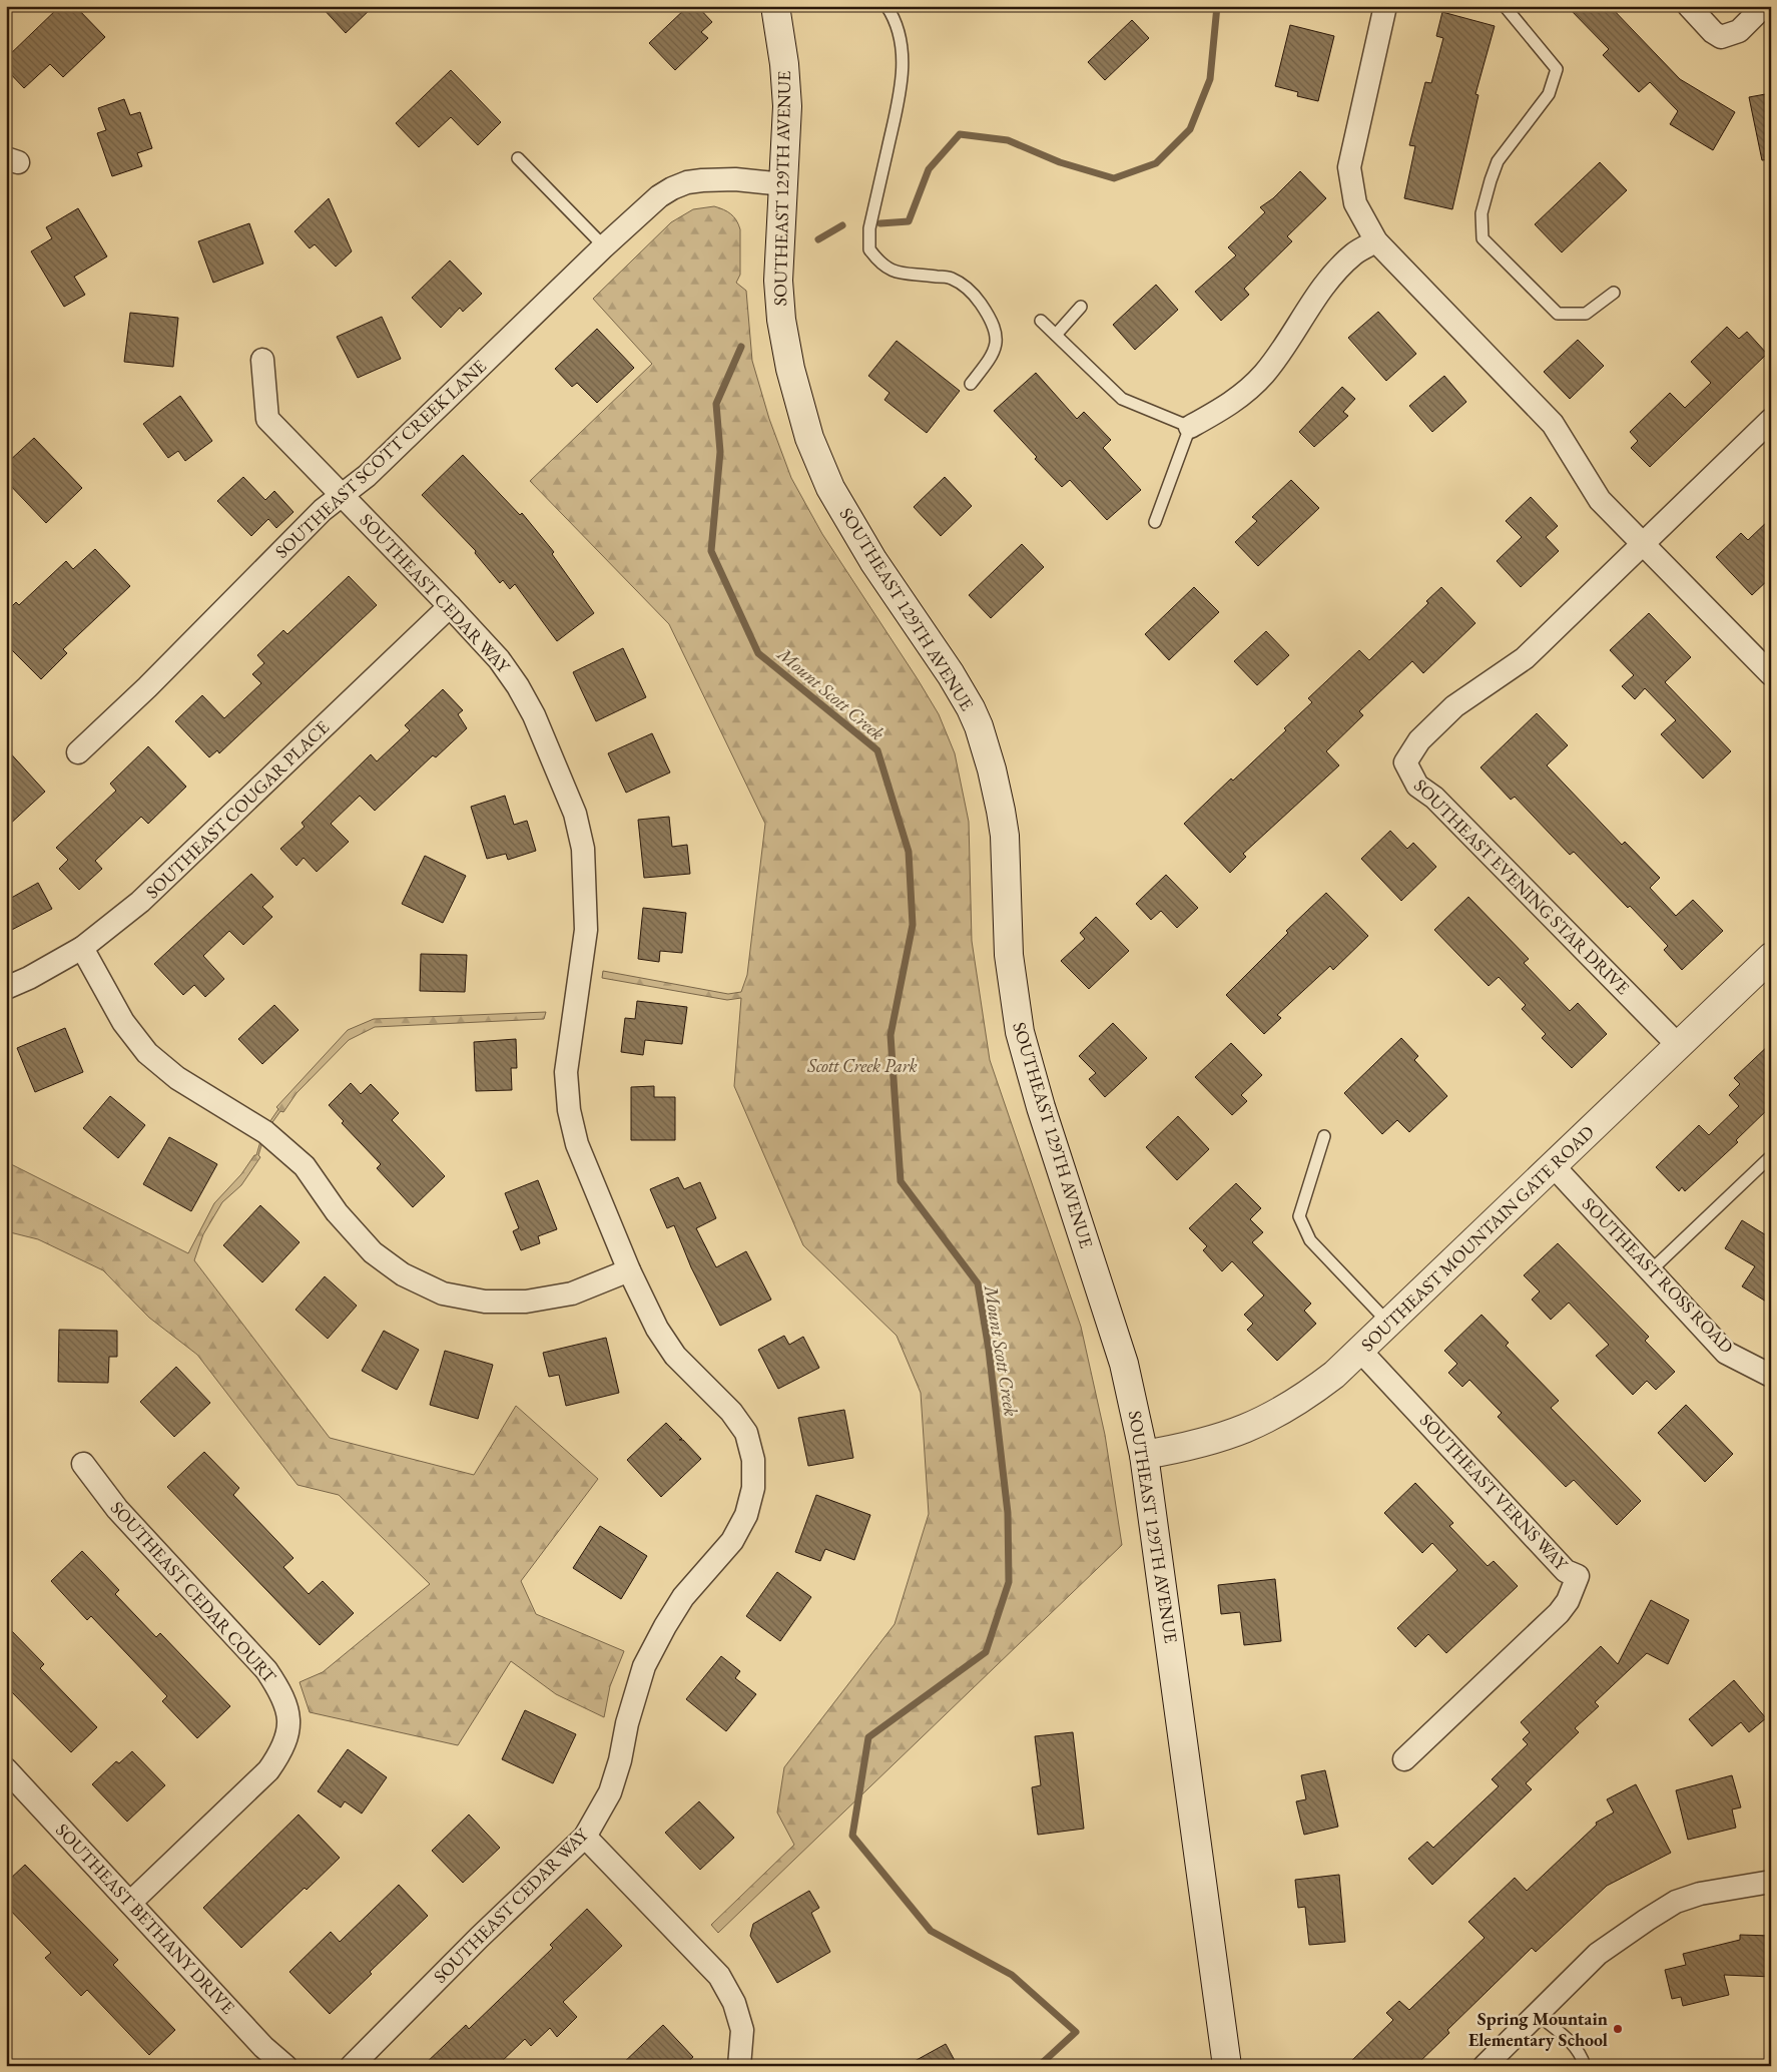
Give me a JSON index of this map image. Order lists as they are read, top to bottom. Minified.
{"streets":{"main road":["SOUTHEAST 129TH AVENUE","SOUTHEAST MOUNTAIN GATE ROAD"],"street":["SOUTHEAST SCOTT CREEK LANE","SOUTHEAST CEDAR WAY","SOUTHEAST COUGAR PLACE","SOUTHEAST EVENING STAR DRIVE","SOUTHEAST ROSS ROAD","SOUTHEAST VERNS WAY","SOUTHEAST CEDAR COURT","SOUTHEAST BETHANY DRIVE"]},"crossings":[["SOUTHEAST 129TH AVENUE","SOUTHEAST SCOTT CREEK LANE"],["SOUTHEAST 129TH AVENUE","SOUTHEAST MOUNTAIN GATE ROAD"],["SOUTHEAST SCOTT CREEK LANE","SOUTHEAST CEDAR WAY"],["SOUTHEAST CEDAR WAY","SOUTHEAST COUGAR PLACE"],["SOUTHEAST EVENING STAR DRIVE","SOUTHEAST MOUNTAIN GATE ROAD"],["SOUTHEAST MOUNTAIN GATE ROAD","SOUTHEAST ROSS ROAD"],["SOUTHEAST MOUNTAIN GATE ROAD","SOUTHEAST VERNS WAY"],["SOUTHEAST CEDAR COURT","SOUTHEAST BETHANY DRIVE"]],"water":["Mount Scott Creek"],"parks":["Scott Creek Park"],"places":["Spring Mountain Elementary School"]}
